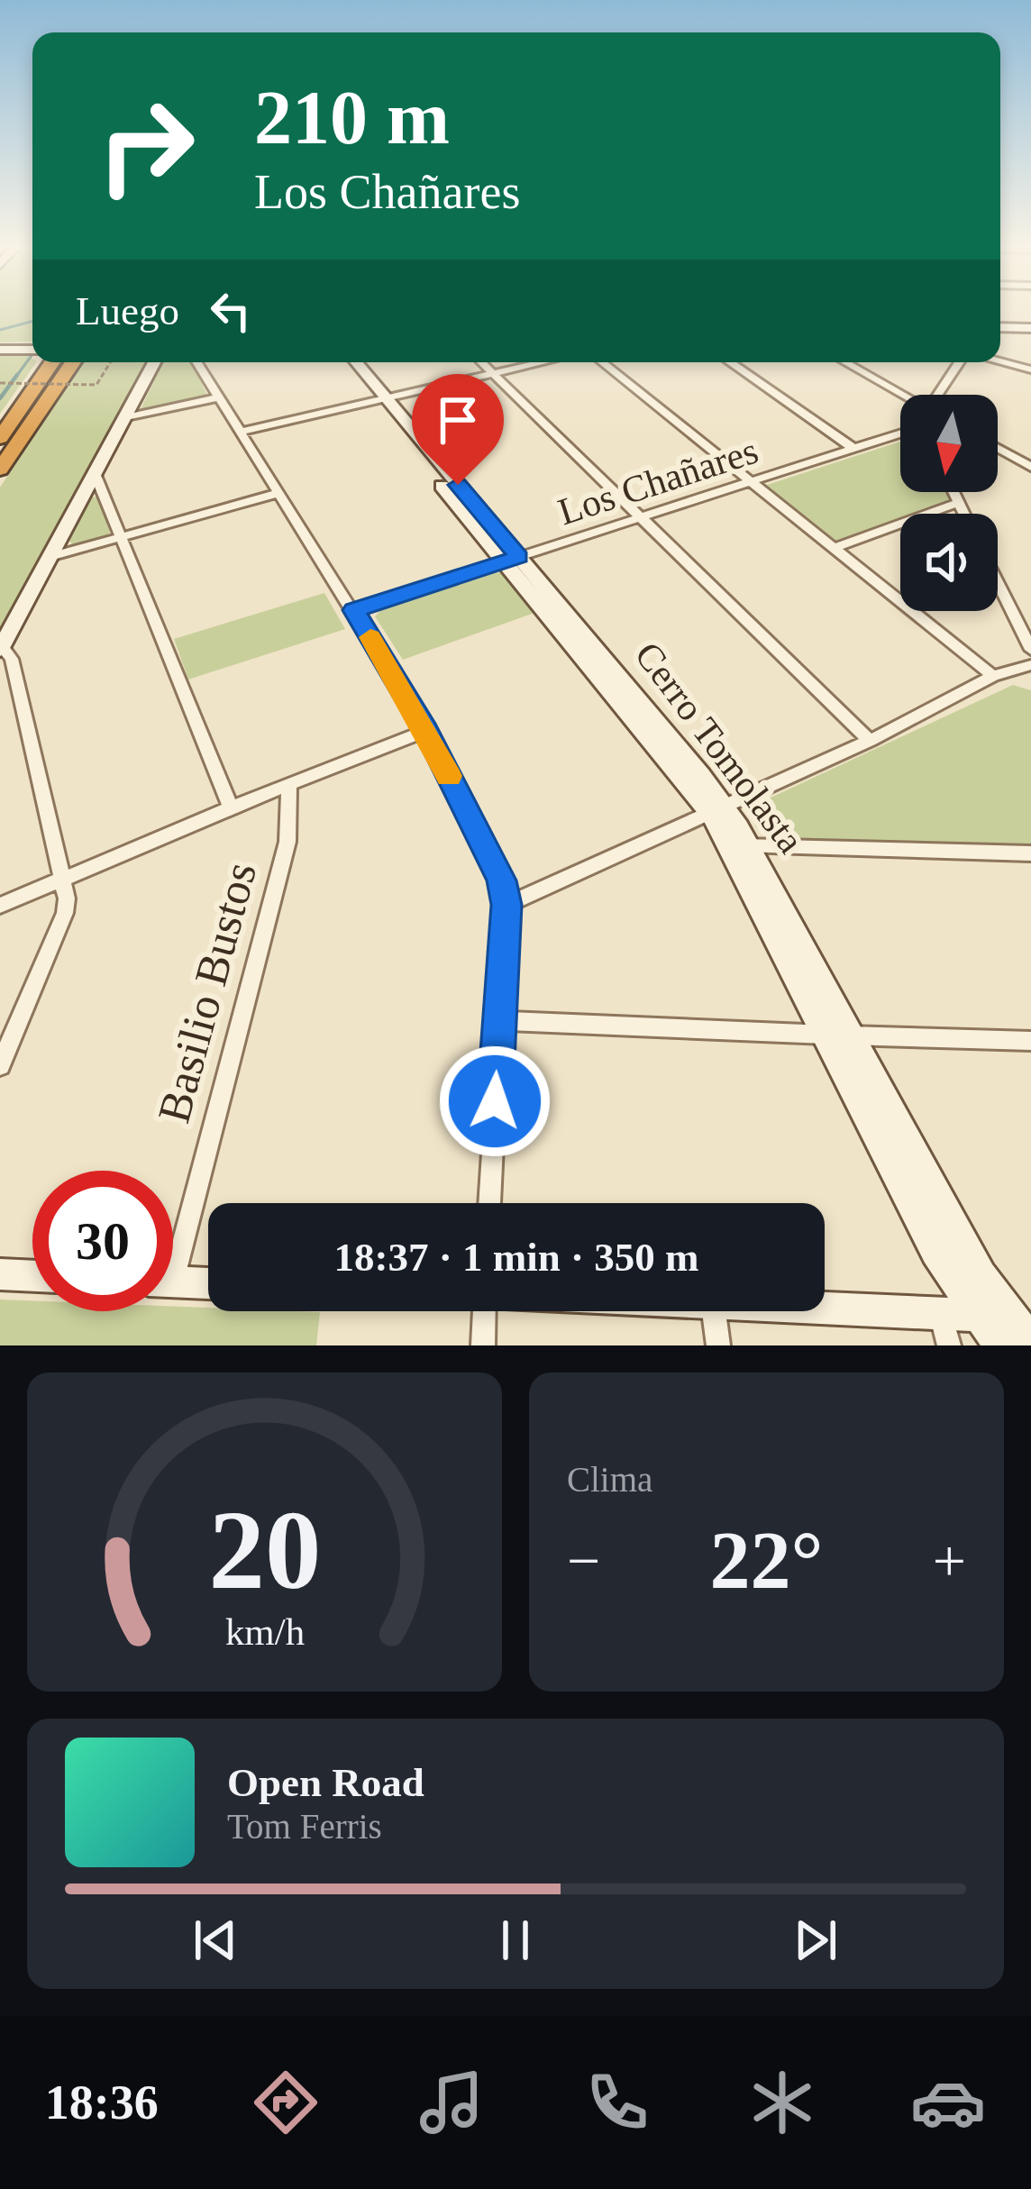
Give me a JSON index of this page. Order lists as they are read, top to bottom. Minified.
{"streets":{"street":["Los Chañares","Cerro Tomolasta","Basilio Bustos"]},"crossings":[["Los Chañares","Cerro Tomolasta"]],"north":"bottom","page":{"turn":["210 m","Los Chañares"],"then":"Luego","limit":"30","trip":"18:37 · 1 min · 350 m","tile":"Clima","heat":["−","22°","+"],"song":["Open Road","Tom Ferris"],"tabs":"18:36","gauge":["20","km/h"]}}
